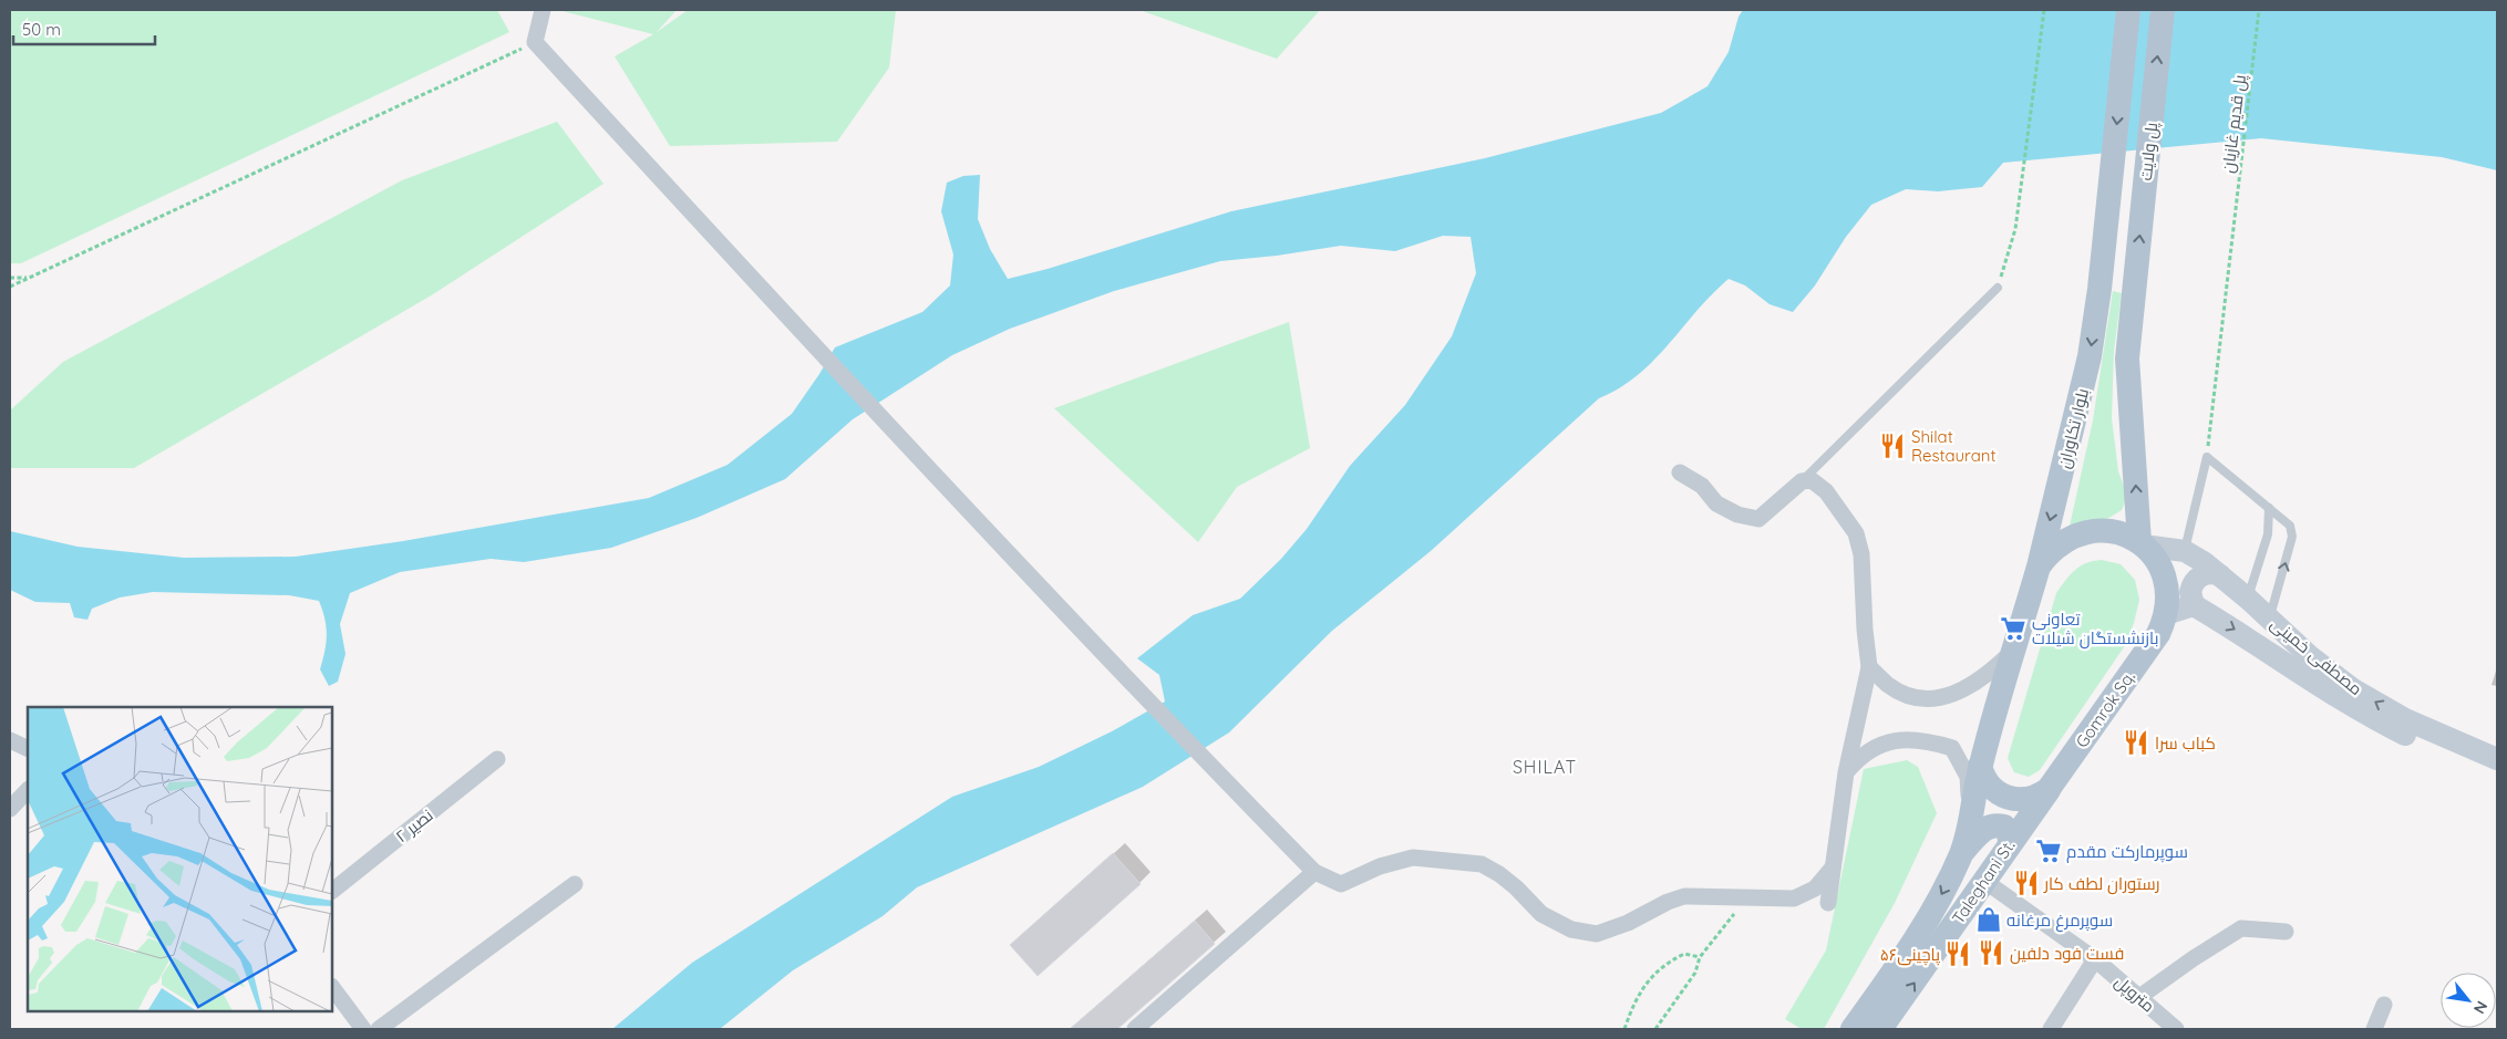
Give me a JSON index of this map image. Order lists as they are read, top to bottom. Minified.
{"streets":{"main road":["پل ولایت","بلوار تکاوران","مصطفی خمینی","Gomrok Sq.","Taleghani St."],"street":["نصیر ۲","متروپل"],"path":["پل قدیم غازیان"]},"crossings":[["پل ولایت","بلوار تکاوران"],["پل ولایت","مصطفی خمینی"],["پل ولایت","Gomrok Sq."],["مصطفی خمینی","Gomrok Sq."],["Gomrok Sq.","Taleghani St."],["Taleghani St.","متروپل"]],"one_way":["بلوار تکاوران"],"districts":["SHILAT"],"places":{"restaurant":["Shilat Restaurant","کباب سرا","رستوران لطف کار","فست فود دلفین","پاچینی۵۶"],"supermarket":["تعاونی بازنشستگان شیلات","سوپرمارکت مقدم"],"shop":["سوپرمرغ مرغانه"]},"scale_bar":"50 m","north":"bottom right"}
